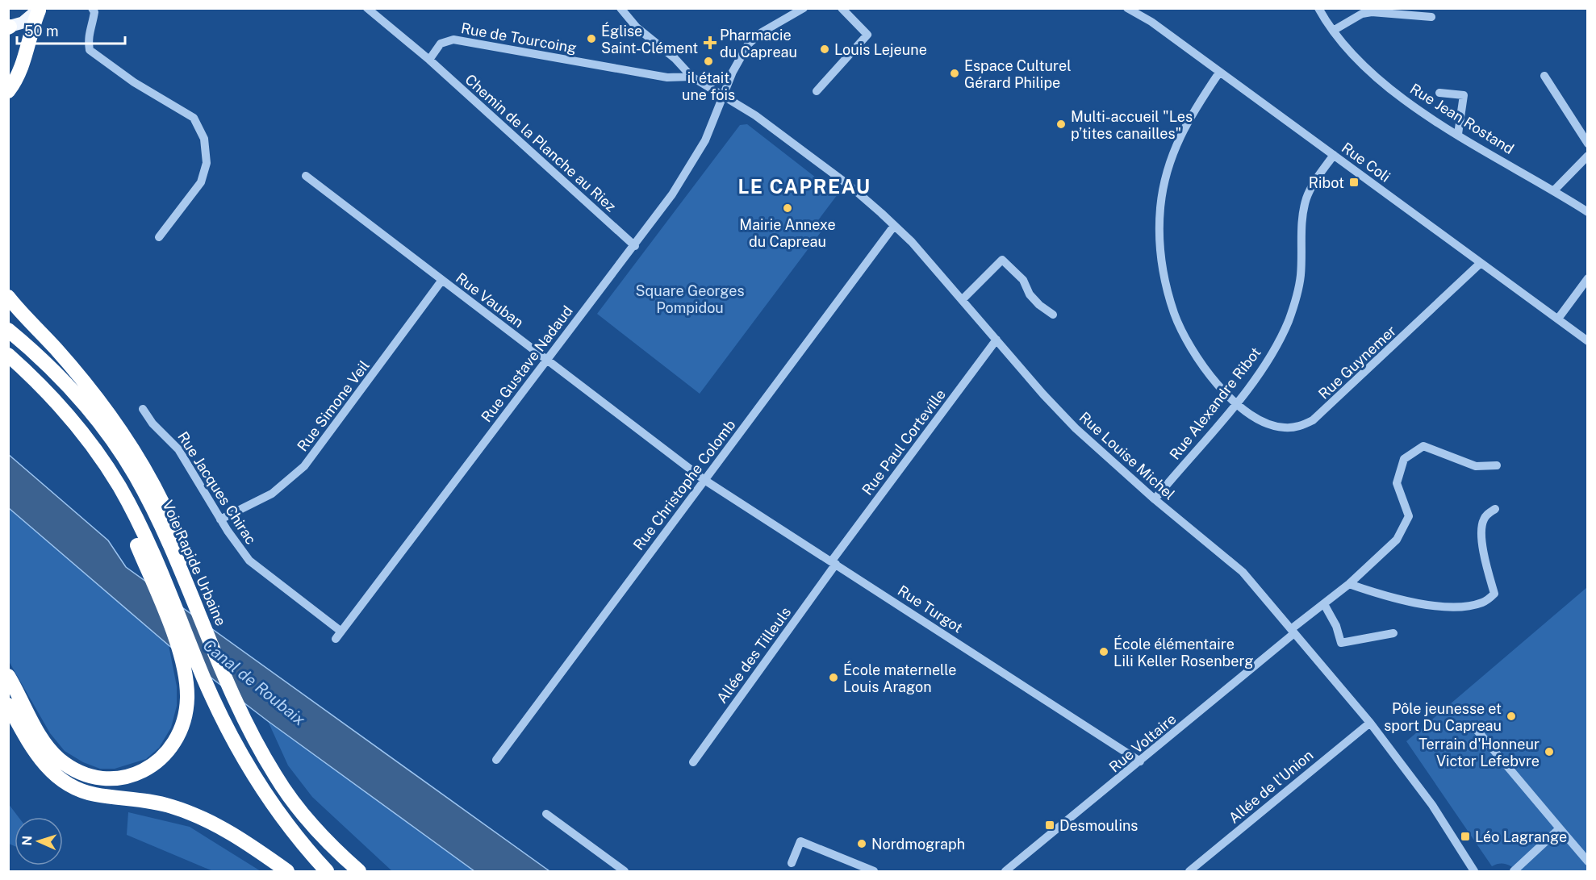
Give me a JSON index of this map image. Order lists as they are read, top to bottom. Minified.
{"streets":{"highway":["Voie Rapide Urbaine"],"street":["Rue de Tourcoing","Rue Jean Rostand","Chemin de la Planche au Riez","Rue Coli","Rue Vauban","Rue Guynemer","Rue Gustave Nadaud","Rue Alexandre Ribot","Rue Simone Veil","Rue Paul Corteville","Rue Louise Michel","Rue Christophe Colomb","Rue Jacques Chirac","Rue Turgot","Allée des Tilleuls","Rue Voltaire","Allée de l'Union"]},"crossings":[["Rue de Tourcoing","Chemin de la Planche au Riez"],["Rue de Tourcoing","Rue Louise Michel"],["Chemin de la Planche au Riez","Rue Gustave Nadaud"],["Rue Coli","Rue Guynemer"],["Rue Coli","Rue Alexandre Ribot"],["Rue Vauban","Rue Gustave Nadaud"],["Rue Vauban","Rue Simone Veil"],["Rue Vauban","Rue Christophe Colomb"],["Rue Vauban","Rue Turgot"],["Rue Guynemer","Rue Alexandre Ribot"],["Rue Gustave Nadaud","Rue Louise Michel"],["Rue Gustave Nadaud","Rue Jacques Chirac"],["Rue Alexandre Ribot","Rue Louise Michel"],["Rue Simone Veil","Rue Jacques Chirac"],["Rue Paul Corteville","Rue Louise Michel"],["Rue Paul Corteville","Rue Turgot"],["Rue Paul Corteville","Allée des Tilleuls"],["Rue Louise Michel","Rue Christophe Colomb"],["Rue Louise Michel","Rue Voltaire"],["Rue Louise Michel","Allée de l'Union"],["Rue Christophe Colomb","Rue Turgot"],["Rue Turgot","Allée des Tilleuls"],["Rue Turgot","Rue Voltaire"]],"districts":["LE CAPREAU"],"water":["Canal de Roubaix"],"parks":["Square Georges Pompidou"],"places":{"other":["Église Saint-Clément","Louis Lejeune","il était une fois","Espace Culturel Gérard Philipe","Multi-accueil \"Les p’tites canailles\"","Mairie Annexe du Capreau","École élémentaire Lili Keller Rosenberg","École maternelle Louis Aragon","Pôle jeunesse et sport Du Capreau","Terrain d'Honneur Victor Lefebvre","Nordmograph"],"health":["Pharmacie du Capreau"],"transit":["Ribot","Desmoulins","Léo Lagrange"]},"scale_bar":"50 m","north":"left"}
